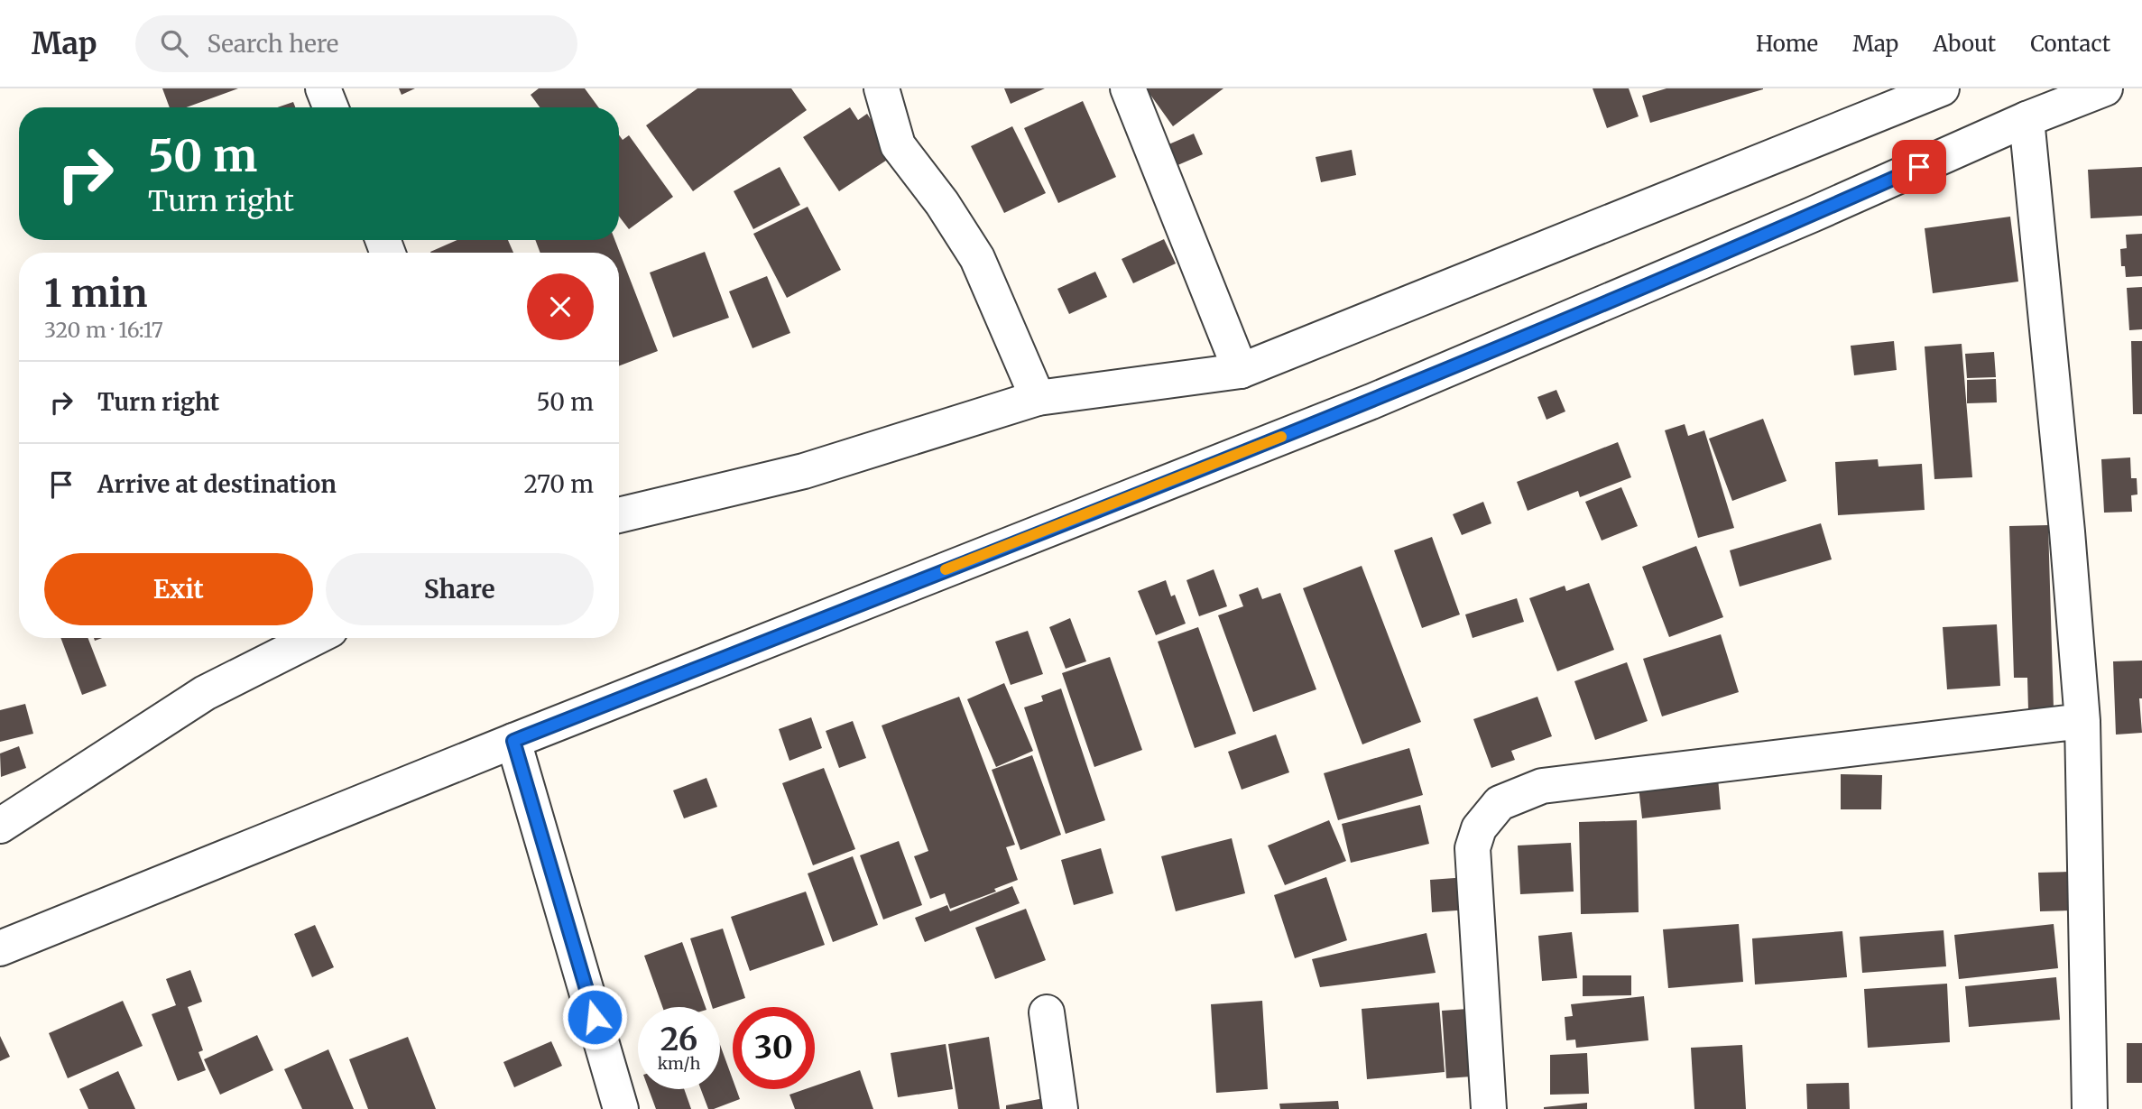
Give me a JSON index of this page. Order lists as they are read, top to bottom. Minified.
{"page":{"header":"Map","search":"Search here","nav":["Home","Map","About","Contact"],"turn":["50 m","Turn right"],"heading":["1 min","320 m · 16:17"],"list":[{"name":"Turn right","value":"50 m"},{"name":"Arrive at destination","value":"270 m"}],"buttons":["Exit","Share"],"speed":"26 km/h","limit":"30"}}
